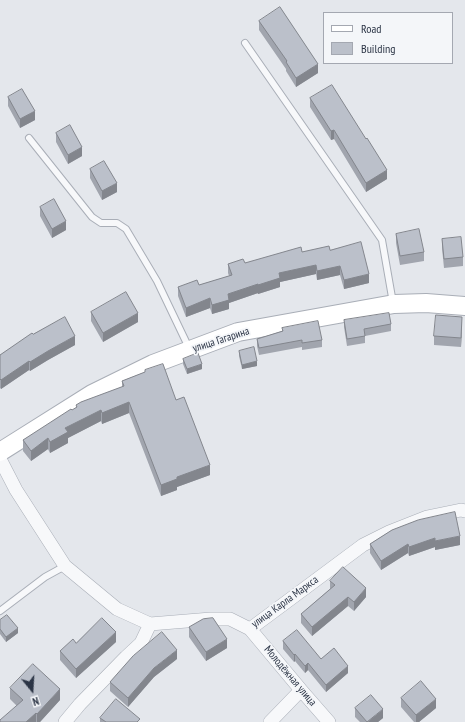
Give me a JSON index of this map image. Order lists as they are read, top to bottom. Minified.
{"streets":{"main road":["улица Гагарина"],"street":["улица Карла Маркса","Молодёжная улица"]},"crossings":[["улица Карла Маркса","Молодёжная улица"]],"legend":["Road","Building"],"north":"bottom"}
